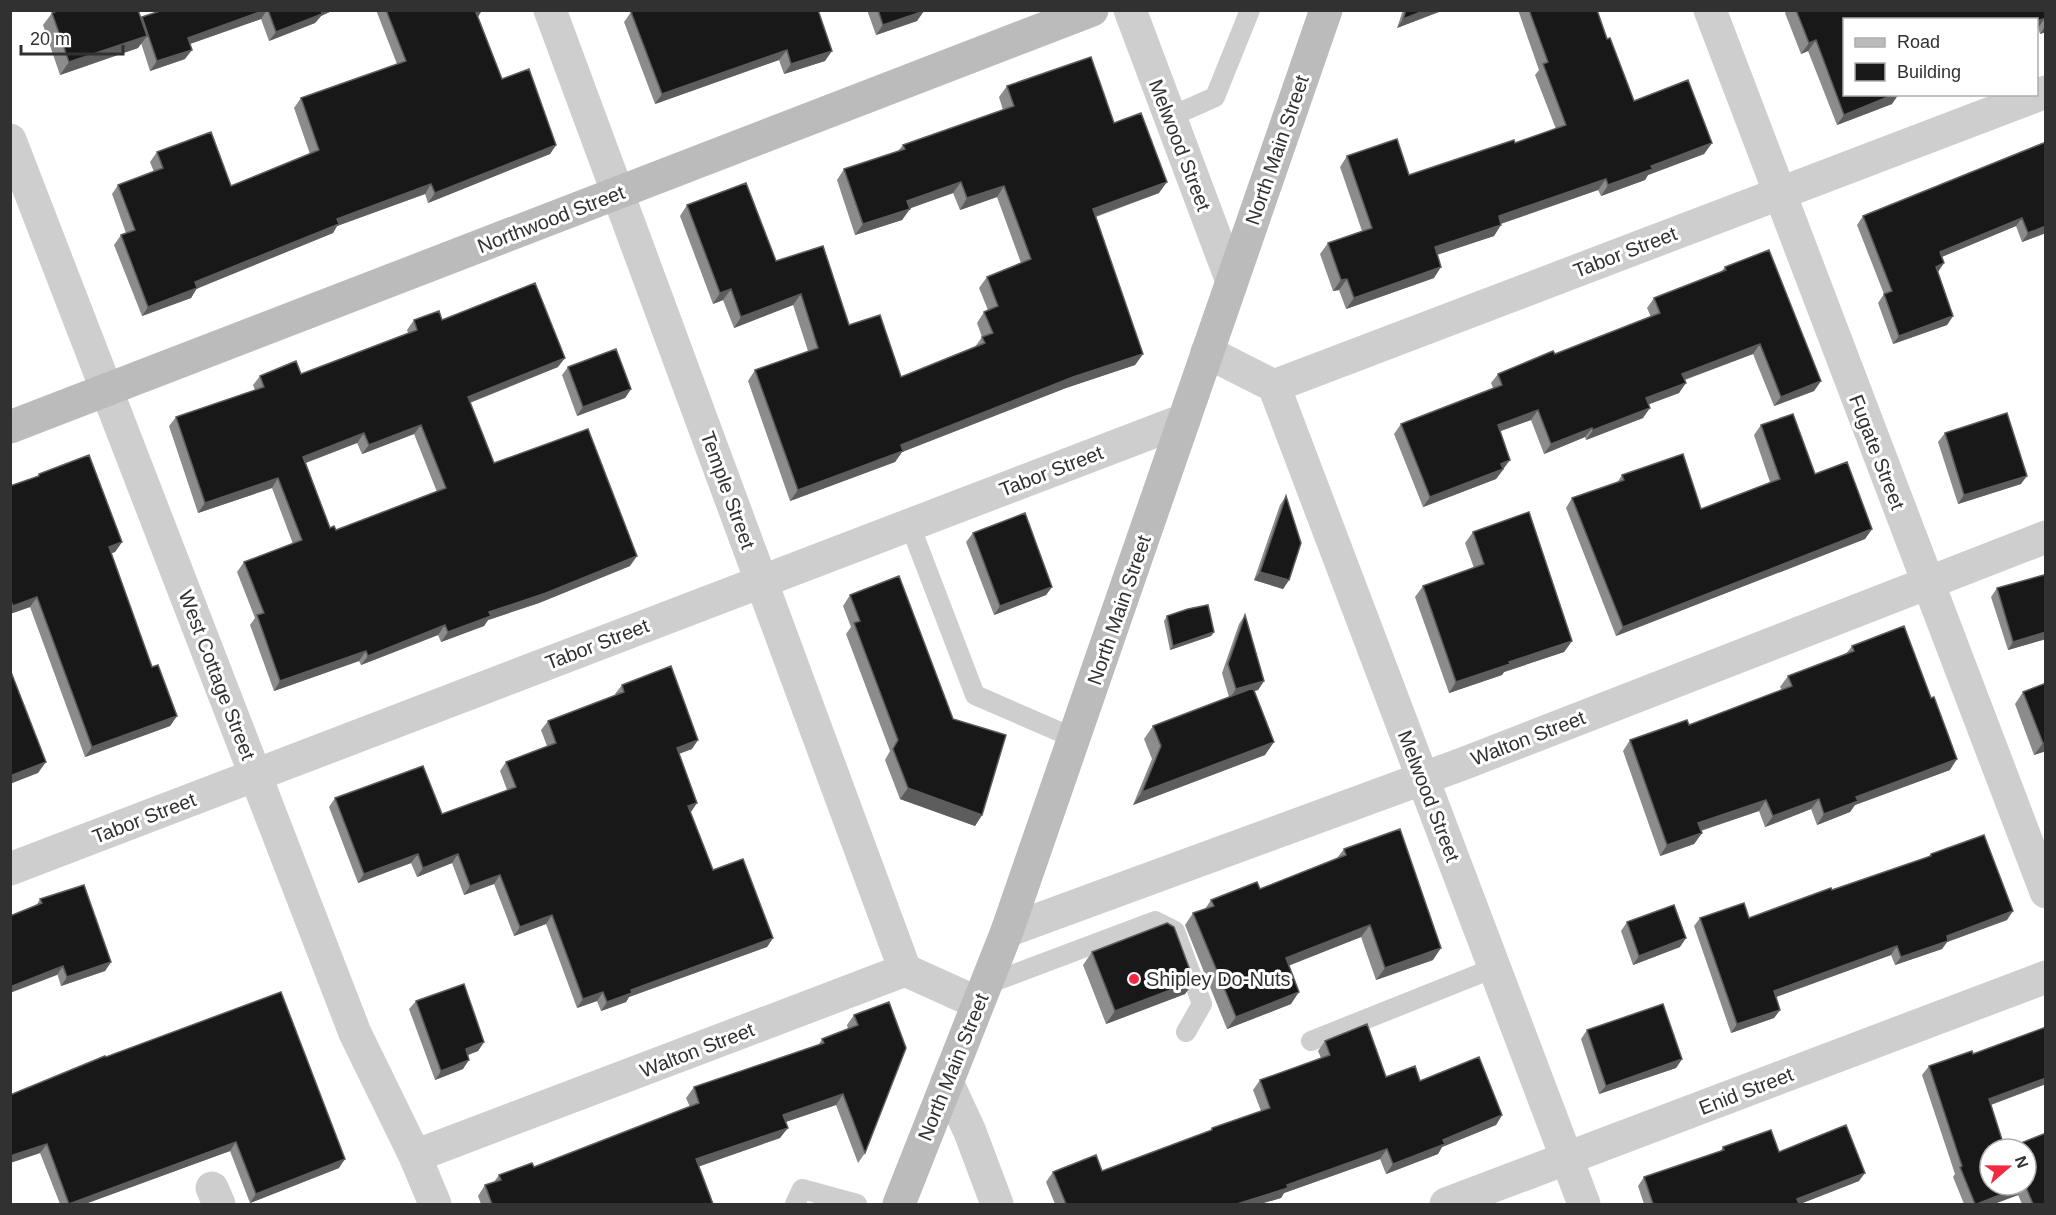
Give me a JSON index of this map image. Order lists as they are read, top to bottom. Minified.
{"streets":{"main road":["North Main Street","Northwood Street"],"street":["Melwood Street","Tabor Street","Fugate Street","Temple Street","West Cottage Street","Walton Street","Enid Street"]},"crossings":[["Melwood Street","North Main Street"],["Melwood Street","Tabor Street"],["Melwood Street","Walton Street"],["Melwood Street","Enid Street"],["North Main Street","Tabor Street"],["North Main Street","Walton Street"],["Northwood Street","Temple Street"],["Northwood Street","West Cottage Street"],["Tabor Street","Fugate Street"],["Tabor Street","Temple Street"],["Tabor Street","West Cottage Street"],["Fugate Street","Walton Street"],["Temple Street","Walton Street"],["West Cottage Street","Walton Street"]],"places":["Shipley Do-Nuts"],"legend":["Road","Building"],"scale_bar":"20 m","north":"right"}
